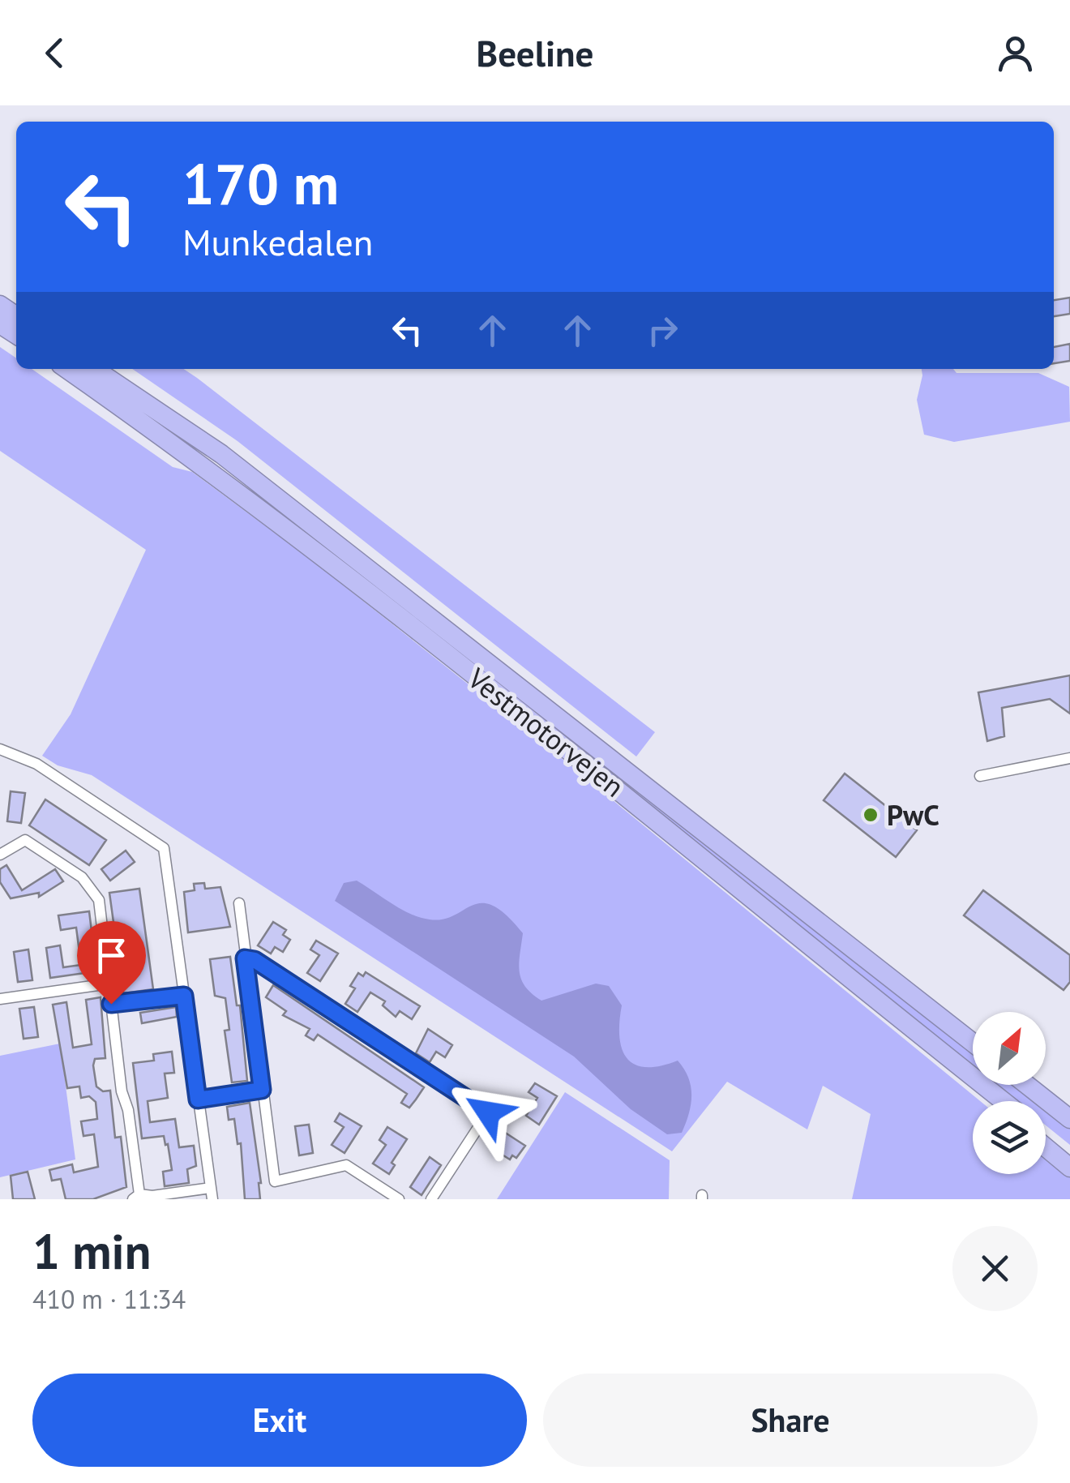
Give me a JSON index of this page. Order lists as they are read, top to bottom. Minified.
{"streets":{"highway":["Vestmotorvejen"]},"places":["PwC"],"north":"top right","page":{"header":"Beeline","turn":["170 m","Munkedalen"],"heading":["1 min","410 m · 11:34"],"buttons":["Exit","Share"]}}
